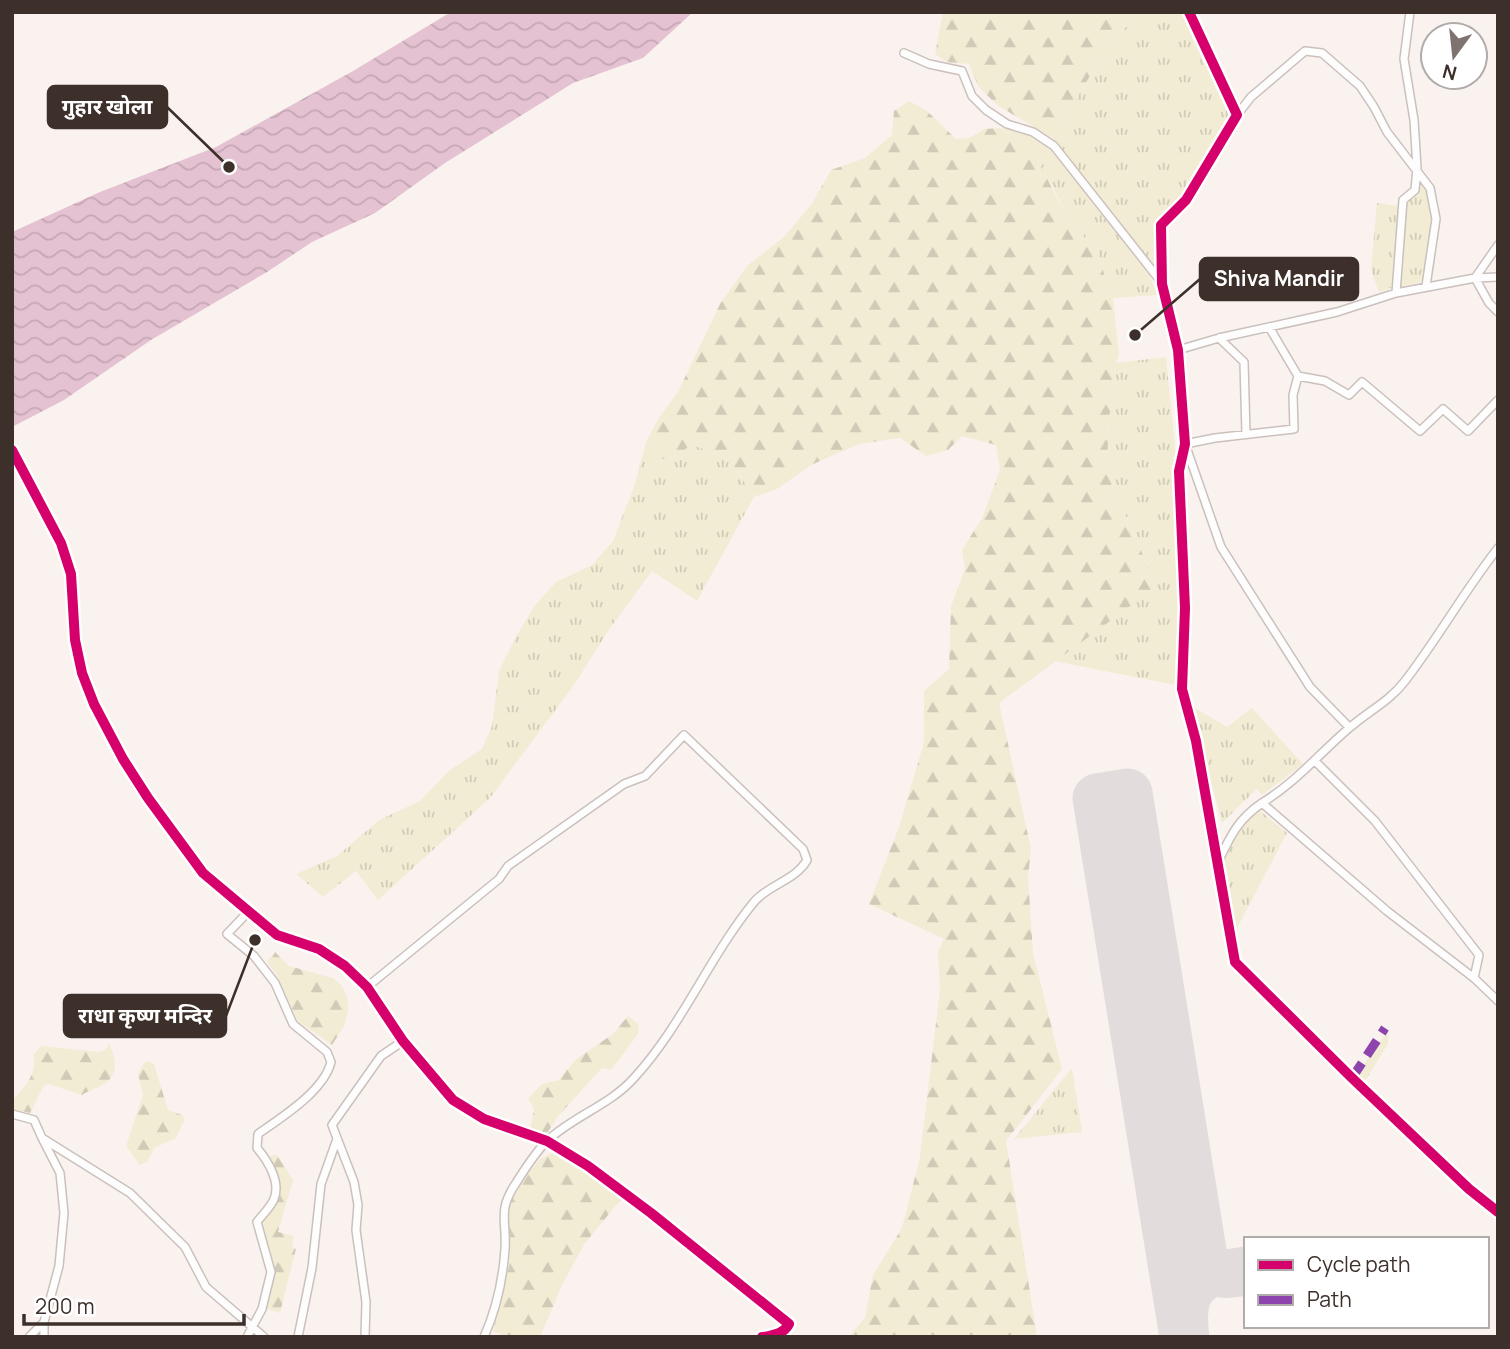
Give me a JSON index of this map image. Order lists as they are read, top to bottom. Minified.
{"places":["गुहार खोला","Shiva Mandir","राधा कृष्ण मन्दिर"],"legend":["Cycle path","Path"],"scale_bar":"200 m","north":"bottom"}
